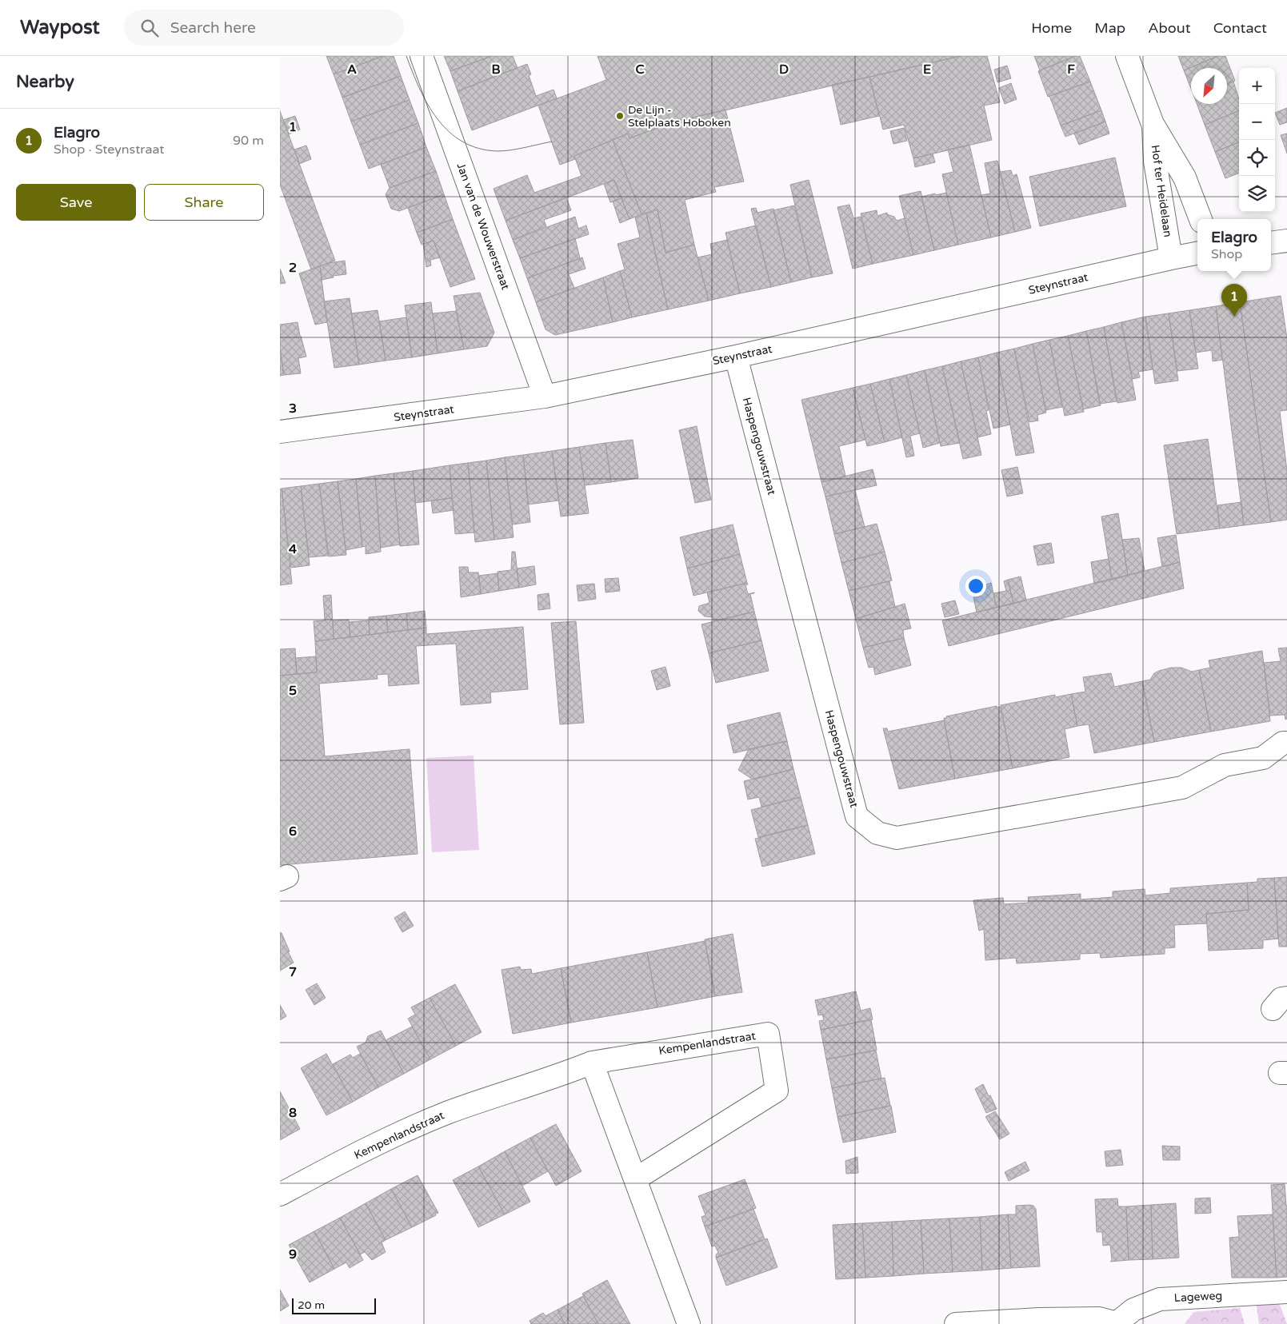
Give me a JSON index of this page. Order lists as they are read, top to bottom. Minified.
{"streets":{"street":["Hof ter Heidelaan","Jan van de Wouwerstraat","Steynstraat","Haspengouwstraat","Kempenlandstraat","Lageweg"]},"crossings":[["Hof ter Heidelaan","Steynstraat"],["Jan van de Wouwerstraat","Steynstraat"],["Steynstraat","Haspengouwstraat"]],"places":["De Lijn - Stelplaats Hoboken"],"scale_bar":"20 m","north":"bottom left","page":{"header":"Waypost","search":"Search here","nav":["Home","Map","About","Contact"],"heading":"Nearby","map_buttons":["+","−"],"list":[{"mark":"1","name":"Elagro","note":"Shop · Steynstraat","value":"90 m"}],"buttons":["Save","Share"],"popup":["Elagro","Shop"],"pins":"1","scale":"20 m"},"grid":{"columns":["A","B","C","D","E","F"],"rows":["1","2","3","4","5","6","7","8","9"]}}
